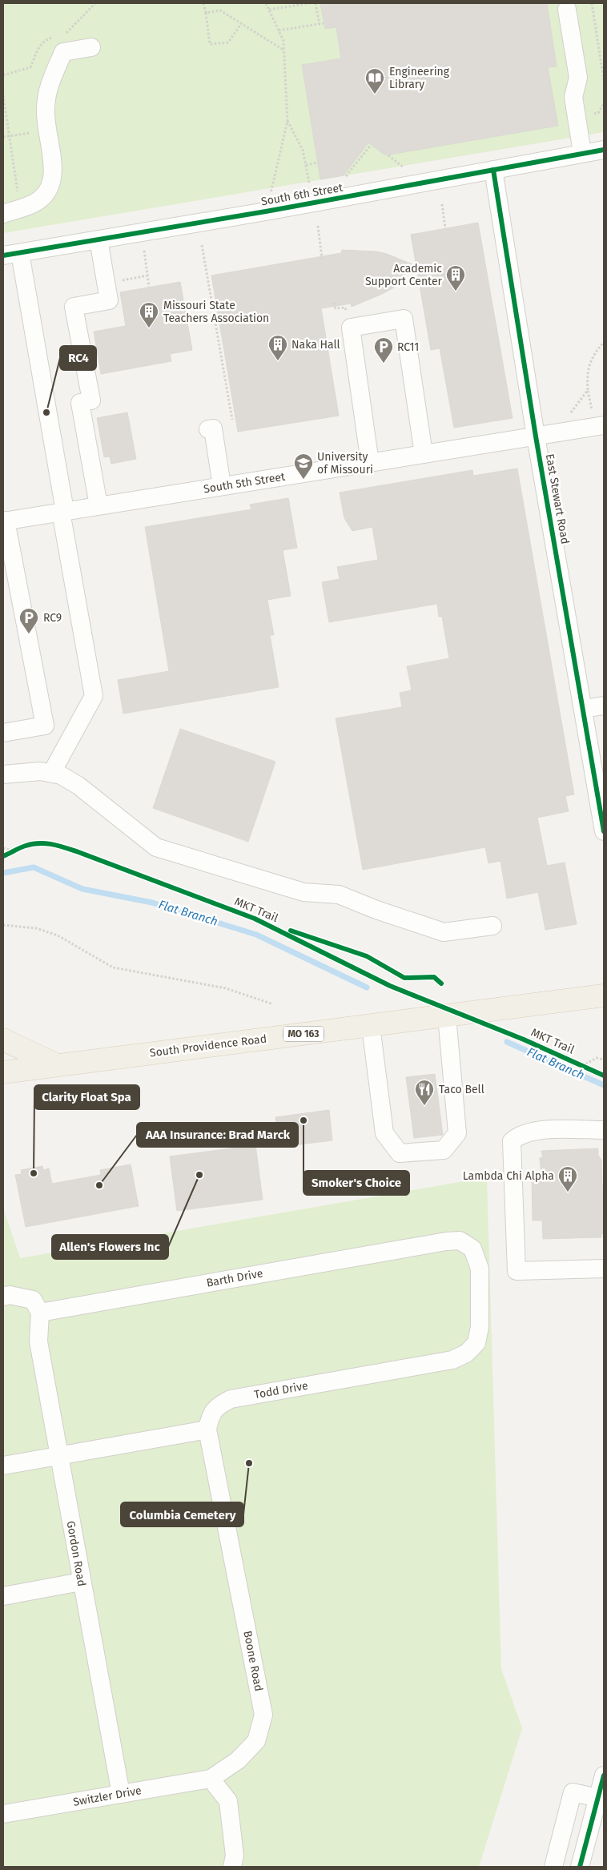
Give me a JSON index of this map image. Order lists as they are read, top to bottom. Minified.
{"streets":{"main road":["MO 163","South Providence Road"],"street":["South 6th Street","South 5th Street","East Stewart Road","Barth Drive","Todd Drive","Gordon Road","Boone Road","Switzler Drive"],"cycle path":["MKT Trail"]},"crossings":[["South 6th Street","East Stewart Road"],["South 5th Street","East Stewart Road"],["Barth Drive","Todd Drive"],["Barth Drive","Gordon Road"],["Todd Drive","Boone Road"],["Gordon Road","Switzler Drive"],["Boone Road","Switzler Drive"]],"water":["Flat Branch"],"places":{"library":["Engineering Library"],"building":["Academic Support Center","Missouri State Teachers Association","Naka Hall","Lambda Chi Alpha"],"parking":["RC11","RC9"],"other":["RC4","Smoker's Choice","Clarity Float Spa","Allen's Flowers Inc","AAA Insurance: Brad Marck","Columbia Cemetery"],"school or university":["University of Missouri"],"restaurant":["Taco Bell"]}}
